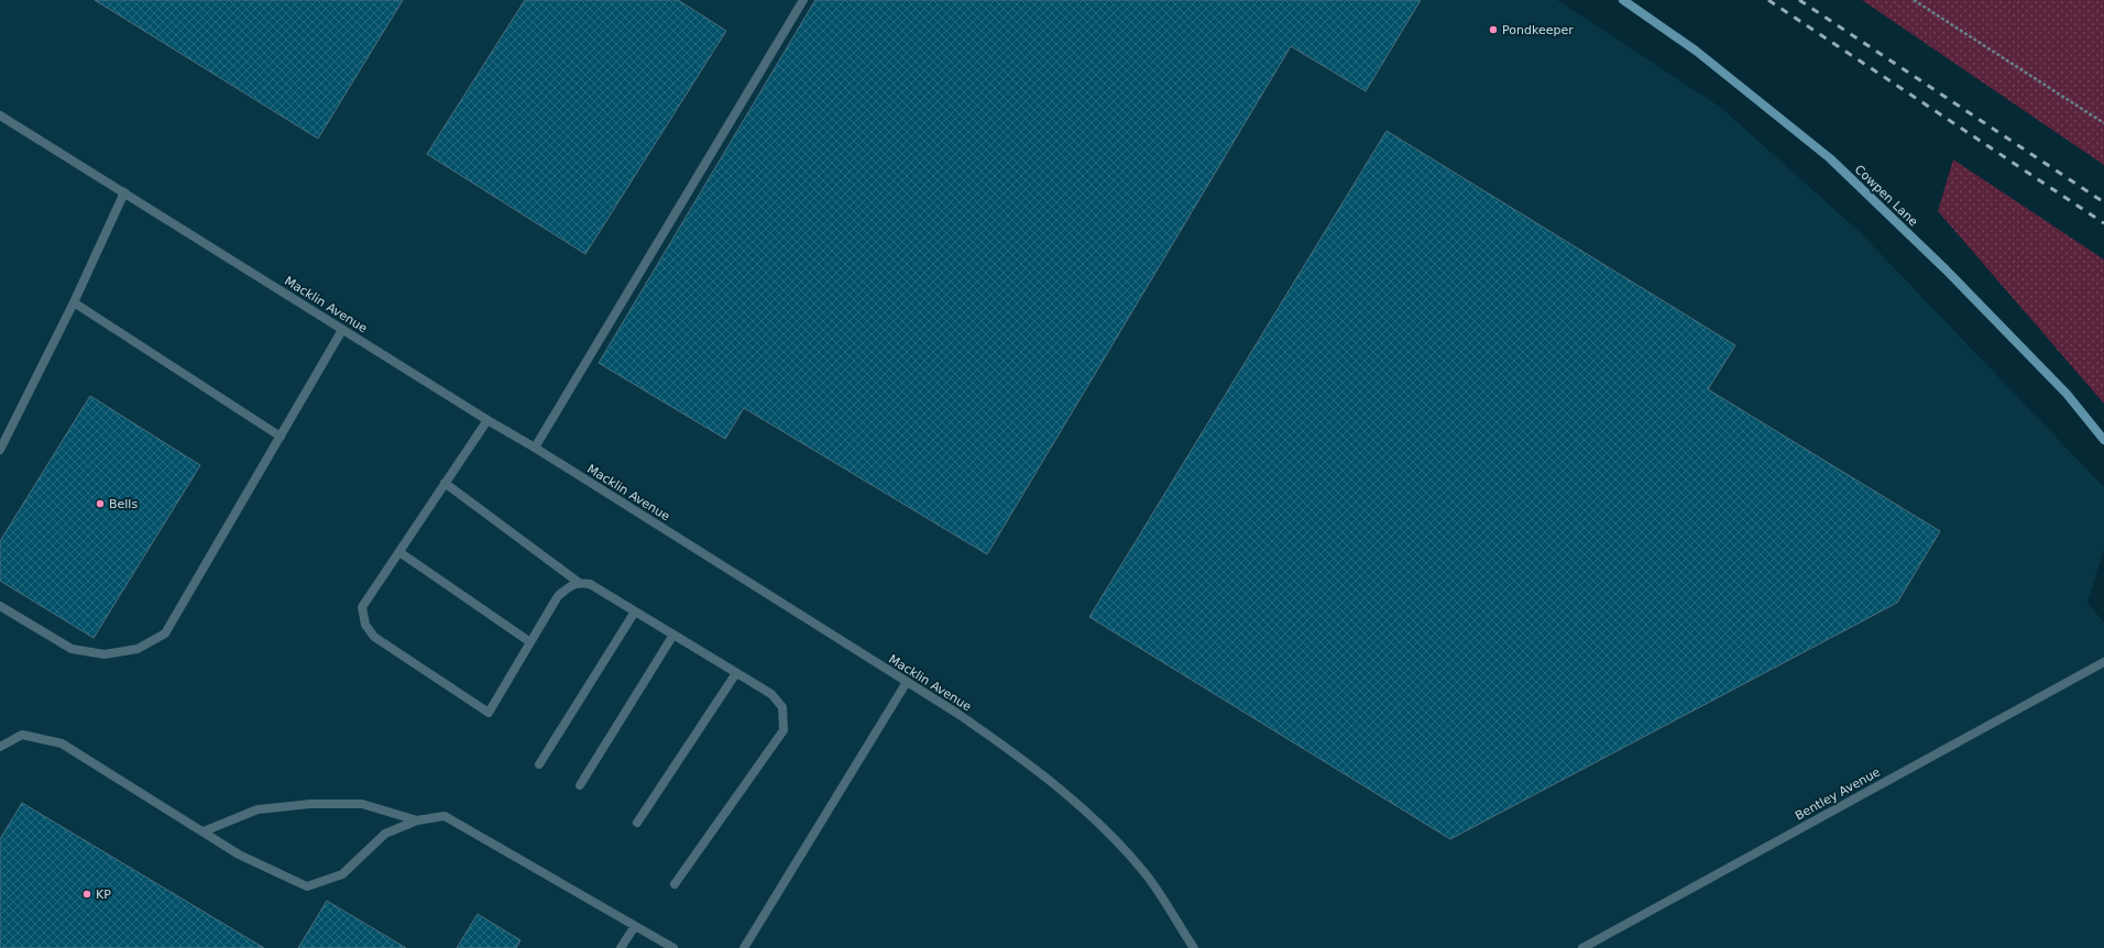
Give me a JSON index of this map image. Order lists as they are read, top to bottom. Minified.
{"streets":{"street":["Cowpen Lane","Macklin Avenue","Bentley Avenue"]},"places":["Pondkeeper","Bells","KP"]}
